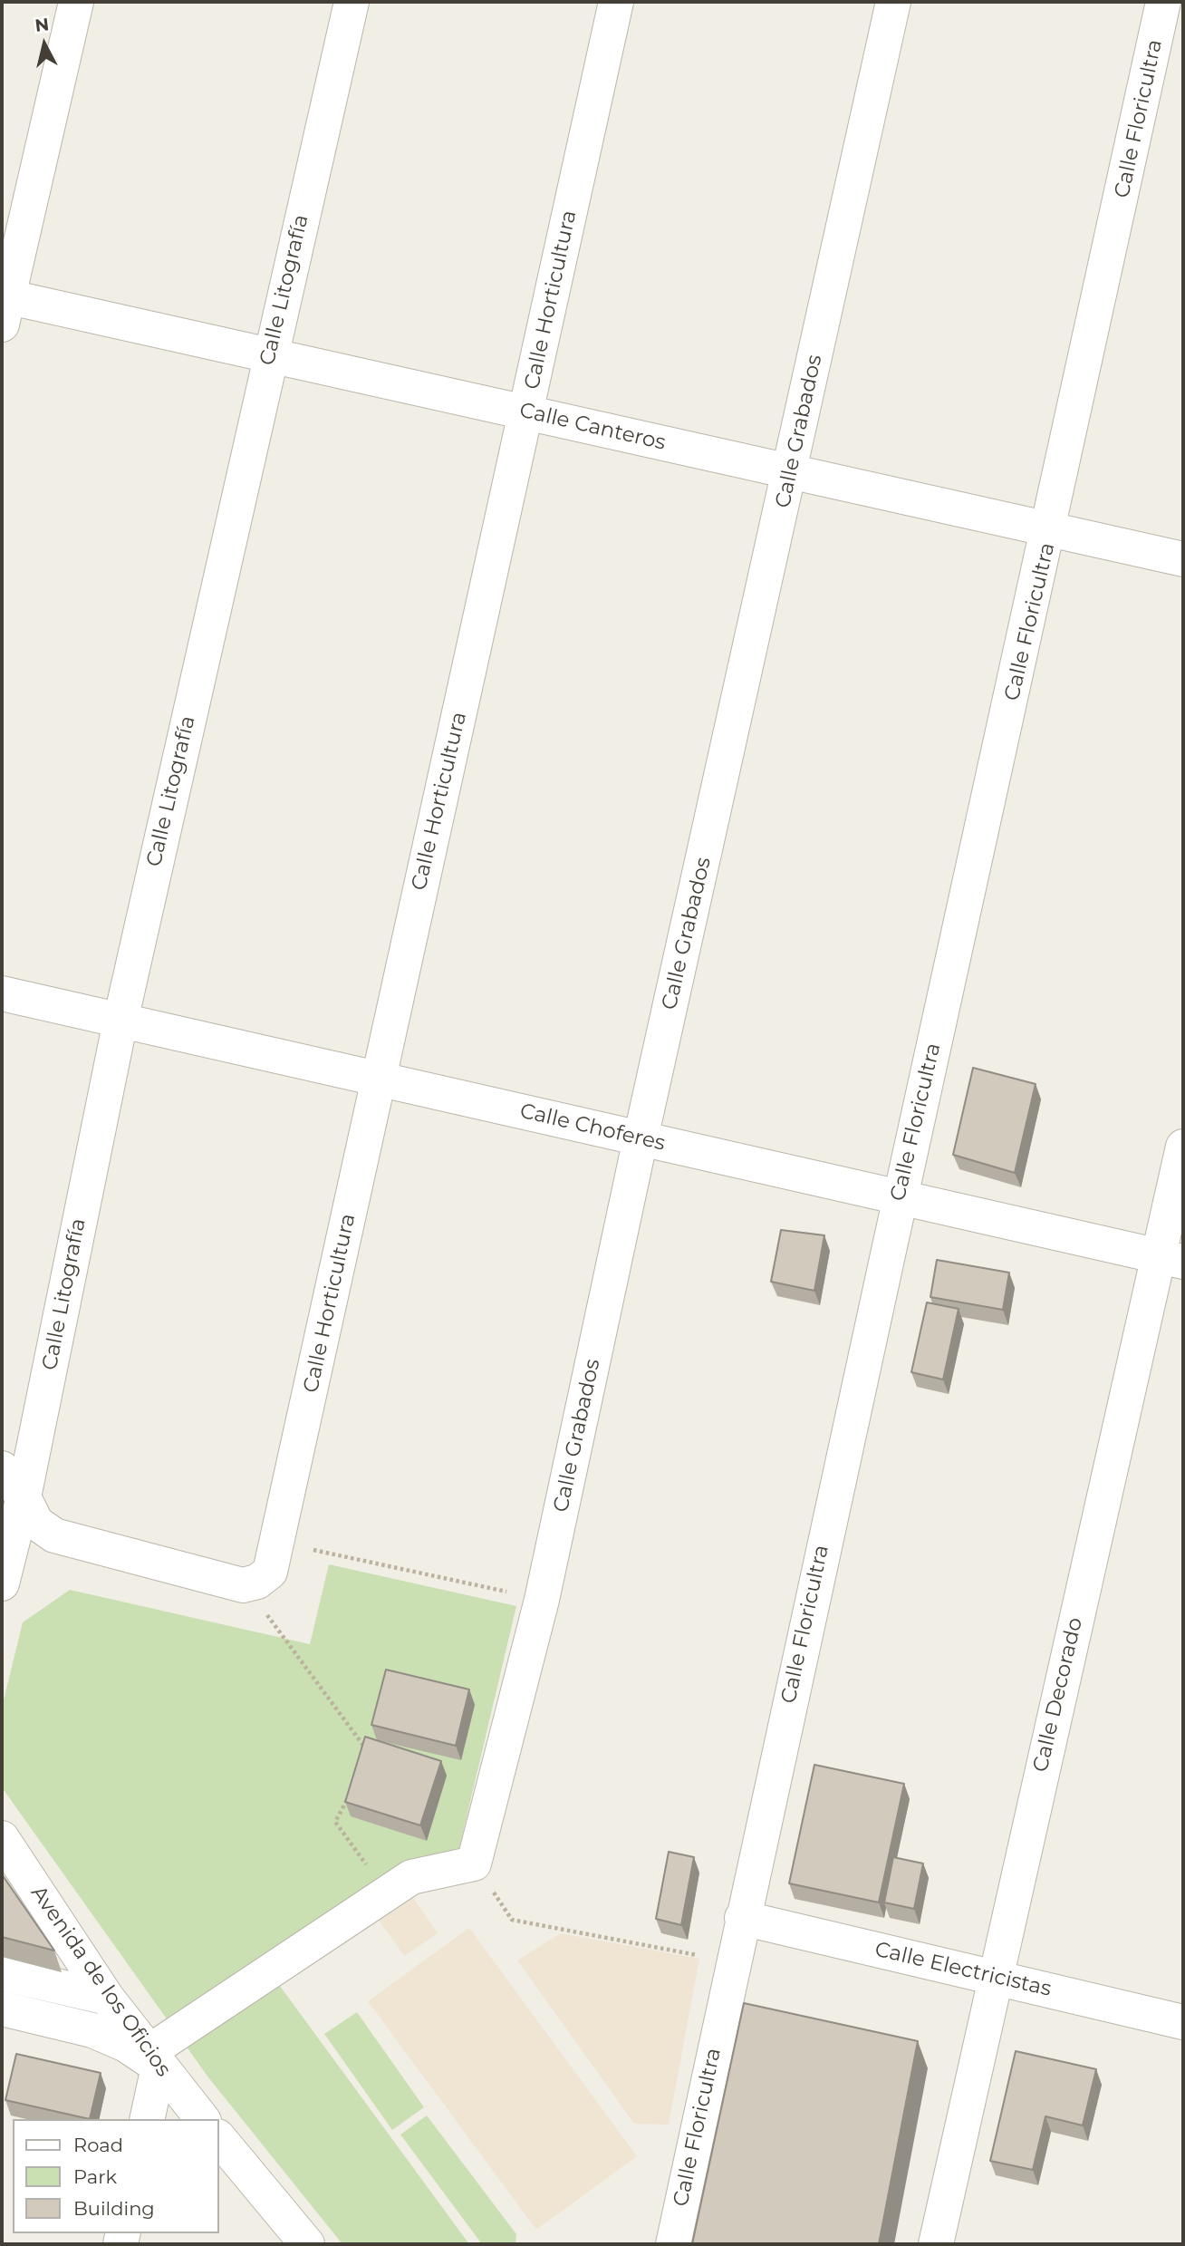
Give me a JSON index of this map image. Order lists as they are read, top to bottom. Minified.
{"streets":{"street":["Calle Floricultra","Calle Litografía","Calle Horticultura","Calle Canteros","Calle Grabados","Calle Choferes","Calle Decorado","Calle Electricistas","Avenida de los Oficios"]},"crossings":[["Calle Floricultra","Calle Canteros"],["Calle Floricultra","Calle Choferes"],["Calle Floricultra","Calle Electricistas"],["Calle Litografía","Calle Canteros"],["Calle Litografía","Calle Choferes"],["Calle Horticultura","Calle Canteros"],["Calle Horticultura","Calle Choferes"],["Calle Canteros","Calle Grabados"],["Calle Grabados","Calle Choferes"],["Calle Choferes","Calle Decorado"],["Calle Decorado","Calle Electricistas"]],"legend":["Road","Park","Building"],"north":"top"}
